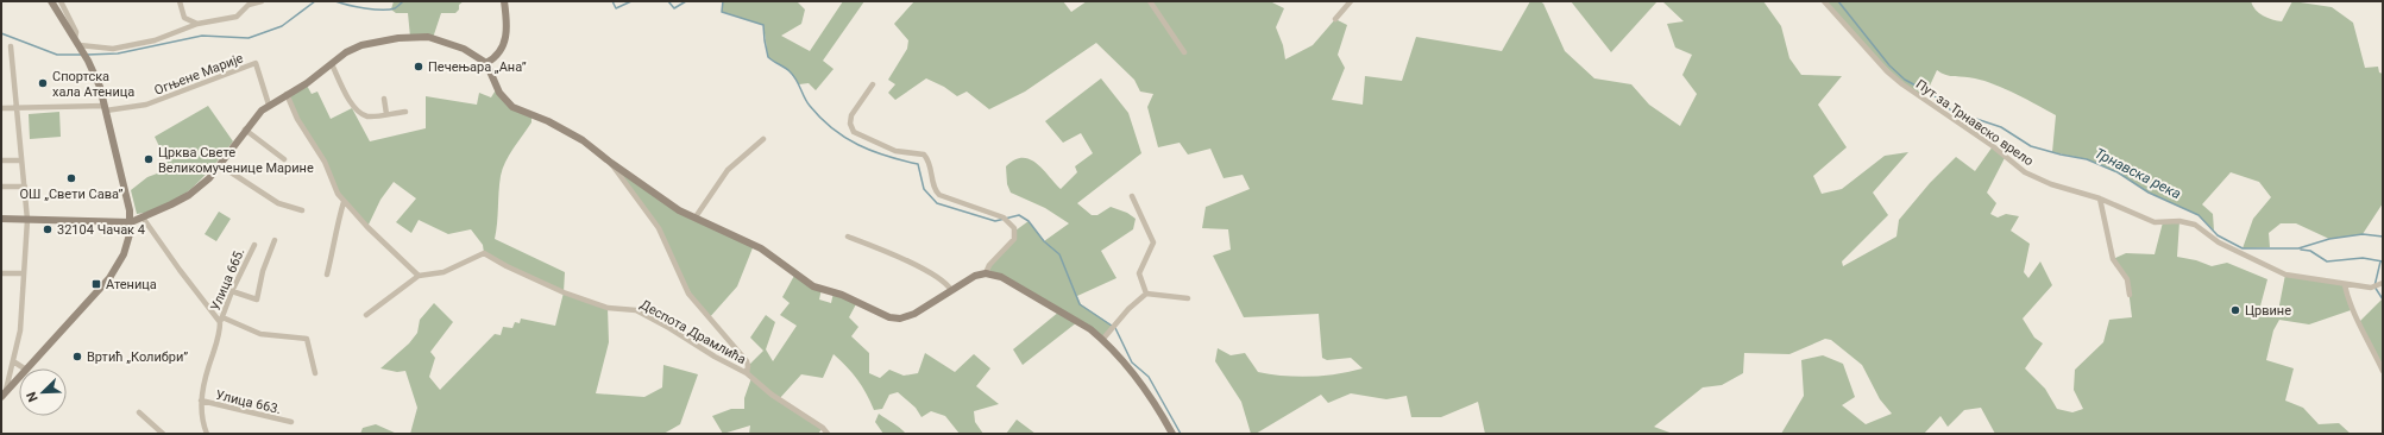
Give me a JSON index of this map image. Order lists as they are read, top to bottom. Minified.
{"streets":{"street":["Огњене Марије","Пут за Трнавско врело","Улица 665.","Деспота Драмлића","Улица 663."]},"crossings":[["Улица 665.","Улица 663."]],"water":["Трнавска река"],"places":{"other":["Печењара „Ана”","Спортска хала Атеница","Црква Свете Великомученице Марине","ОШ „Свети Сава”","32104 Чачак 4","Црвине","Вртић „Колибри”"],"transit":["Атеница"]},"north":"bottom left"}
